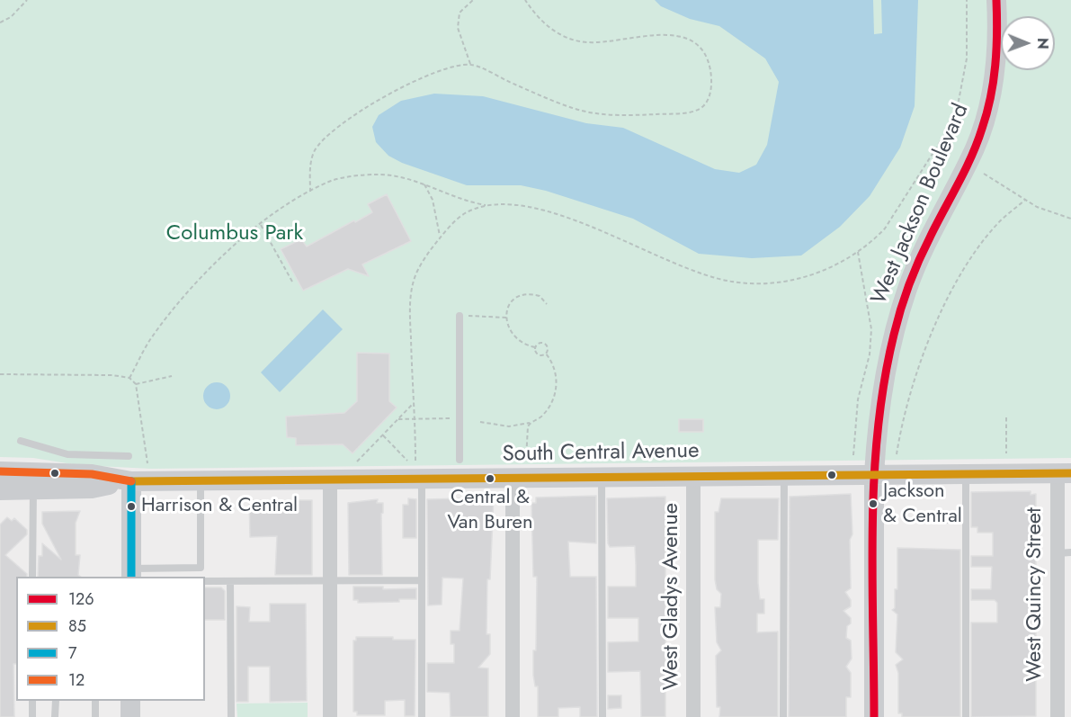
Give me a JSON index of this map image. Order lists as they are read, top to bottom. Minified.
{"streets":{"street":["West Jackson Boulevard","South Central Avenue","West Quincy Street","West Gladys Avenue"]},"crossings":[["West Jackson Boulevard","South Central Avenue"],["South Central Avenue","West Quincy Street"],["South Central Avenue","West Gladys Avenue"]],"parks":["Columbus Park"],"places":["Central & Van Buren","Jackson & Central","Harrison & Central"],"lines":["transit line 126","transit line 12","transit line 85","transit line 7"],"legend":["126","85","7","12"],"north":"right"}
